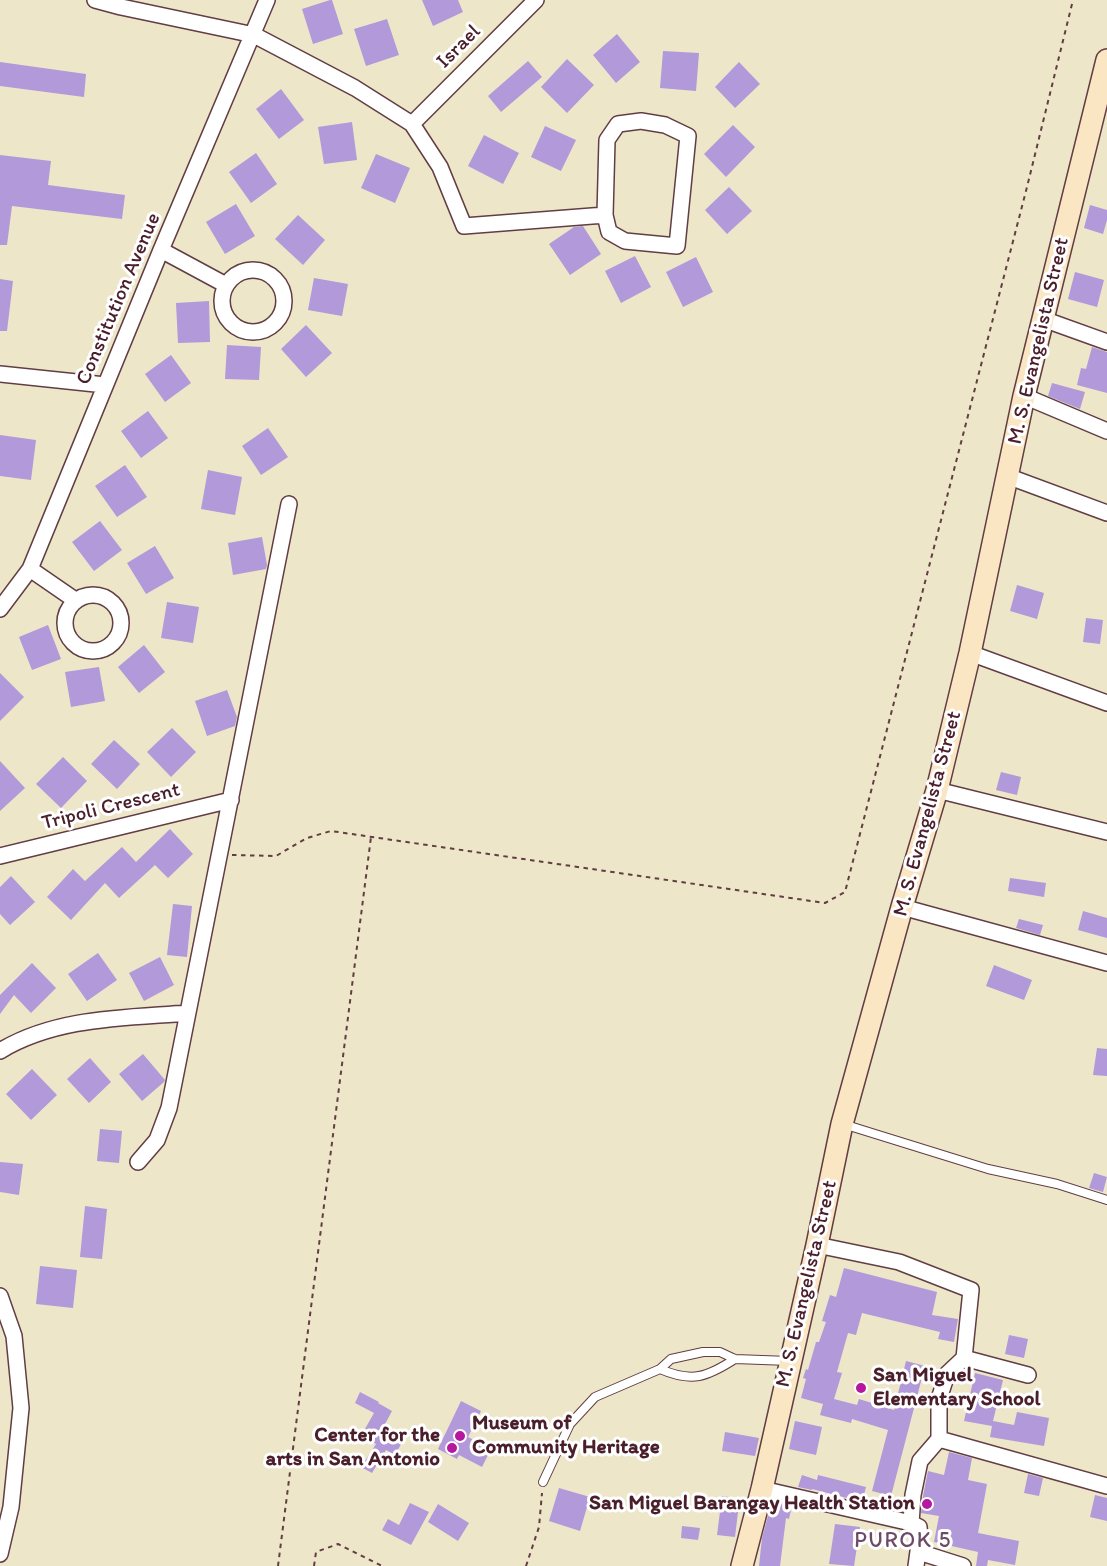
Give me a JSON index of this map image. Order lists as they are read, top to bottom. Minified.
{"streets":{"street":["Israel","Constitution Avenue","M. S. Evangelista Street","Tripoli Crescent"]},"districts":["PUROK 5"],"places":["San Miguel Elementary School","Museum of Community Heritage","Center for the arts in San Antonio","San Miguel Barangay Health Station"]}
